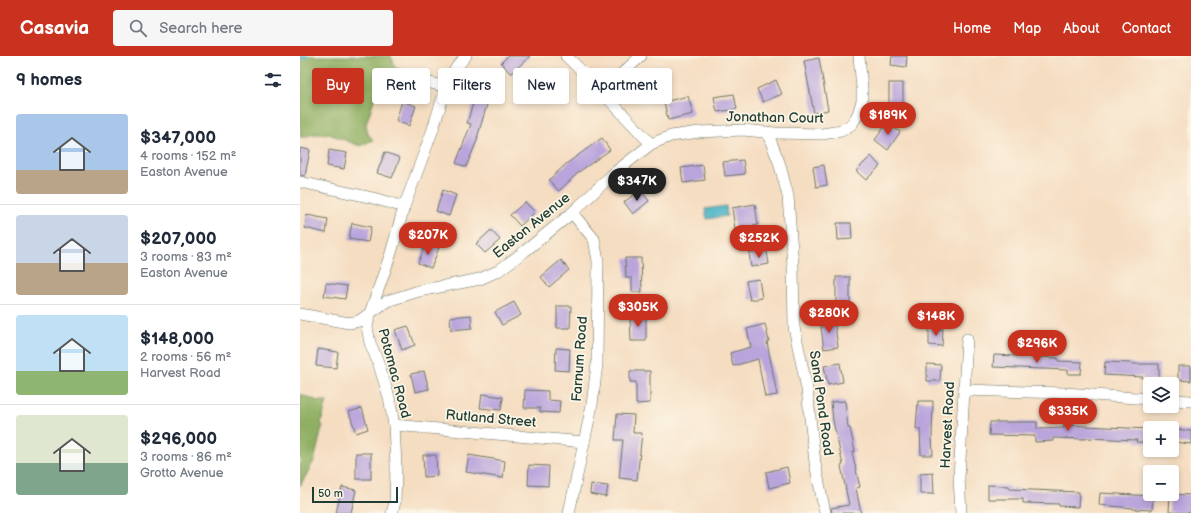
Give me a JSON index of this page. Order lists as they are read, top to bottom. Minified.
{"streets":{"street":["Jonathan Court","Easton Avenue","Farnum Road","Potomac Road","Sand Pond Road","Rutland Street","Harvest Road"]},"crossings":[["Jonathan Court","Easton Avenue"],["Jonathan Court","Sand Pond Road"],["Easton Avenue","Farnum Road"],["Easton Avenue","Potomac Road"],["Farnum Road","Rutland Street"],["Potomac Road","Rutland Street"]],"scale_bar":"50 m","page":{"header":"Casavia","search":"Search here","nav":["Home","Map","About","Contact"],"heading":"9 homes","chip":["Buy","Rent","Filters","New","Apartment"],"price":["$189K","$347K","$207K","$252K","$305K","$280K","$148K","$296K","$335K"],"list":[{"name":"$347,000","note":"4 rooms · 152 m² · Easton Avenue"},{"name":"$207,000","note":"3 rooms · 83 m² · Easton Avenue"},{"name":"$148,000","note":"2 rooms · 56 m² · Harvest Road"},{"name":"$296,000","note":"3 rooms · 86 m² · Grotto Avenue"}],"map_buttons":["+","−"],"scale":"50 m"}}
